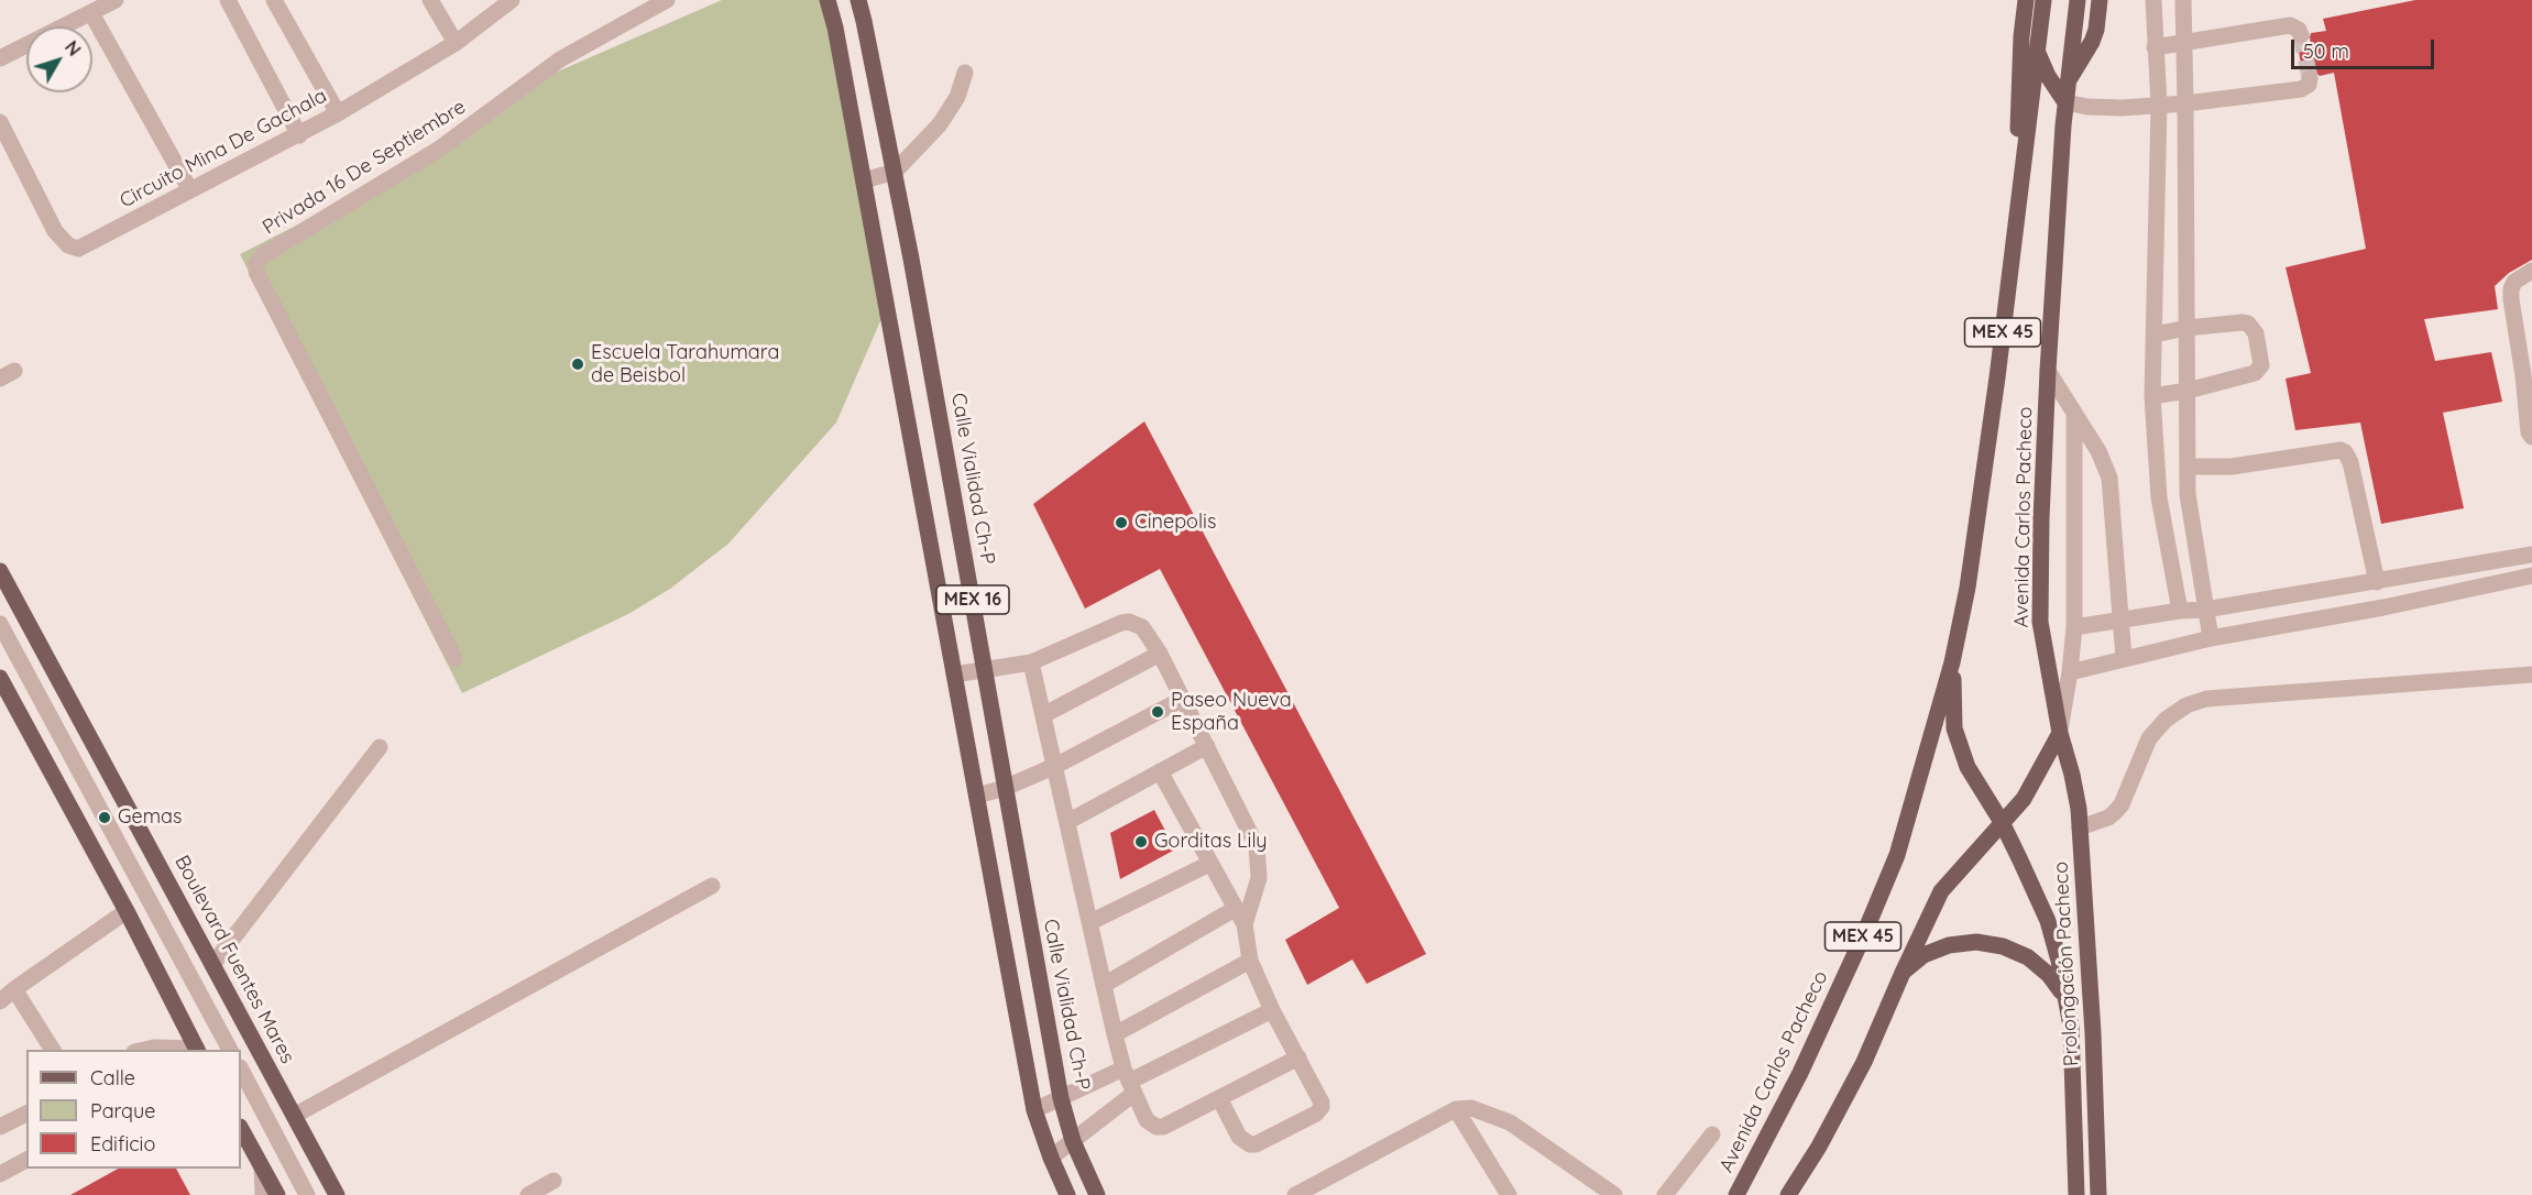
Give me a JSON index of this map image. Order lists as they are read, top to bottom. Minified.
{"streets":{"main road":["MEX 45","Calle Vialidad Ch-P","Avenida Carlos Pacheco","MEX 16","Boulevard Fuentes Mares","Prolongación Pacheco"],"street":["Circuito Mina De Gachala","Privada 16 De Septiembre"]},"crossings":[["MEX 45","Avenida Carlos Pacheco"],["MEX 45","Prolongación Pacheco"],["Avenida Carlos Pacheco","Prolongación Pacheco"]],"places":["Escuela Tarahumara de Beisbol","Cinepolis","Paseo Nueva España","Gemas","Gorditas Lily"],"legend":["Calle","Parque","Edificio"],"scale_bar":"50 m","north":"top right"}
